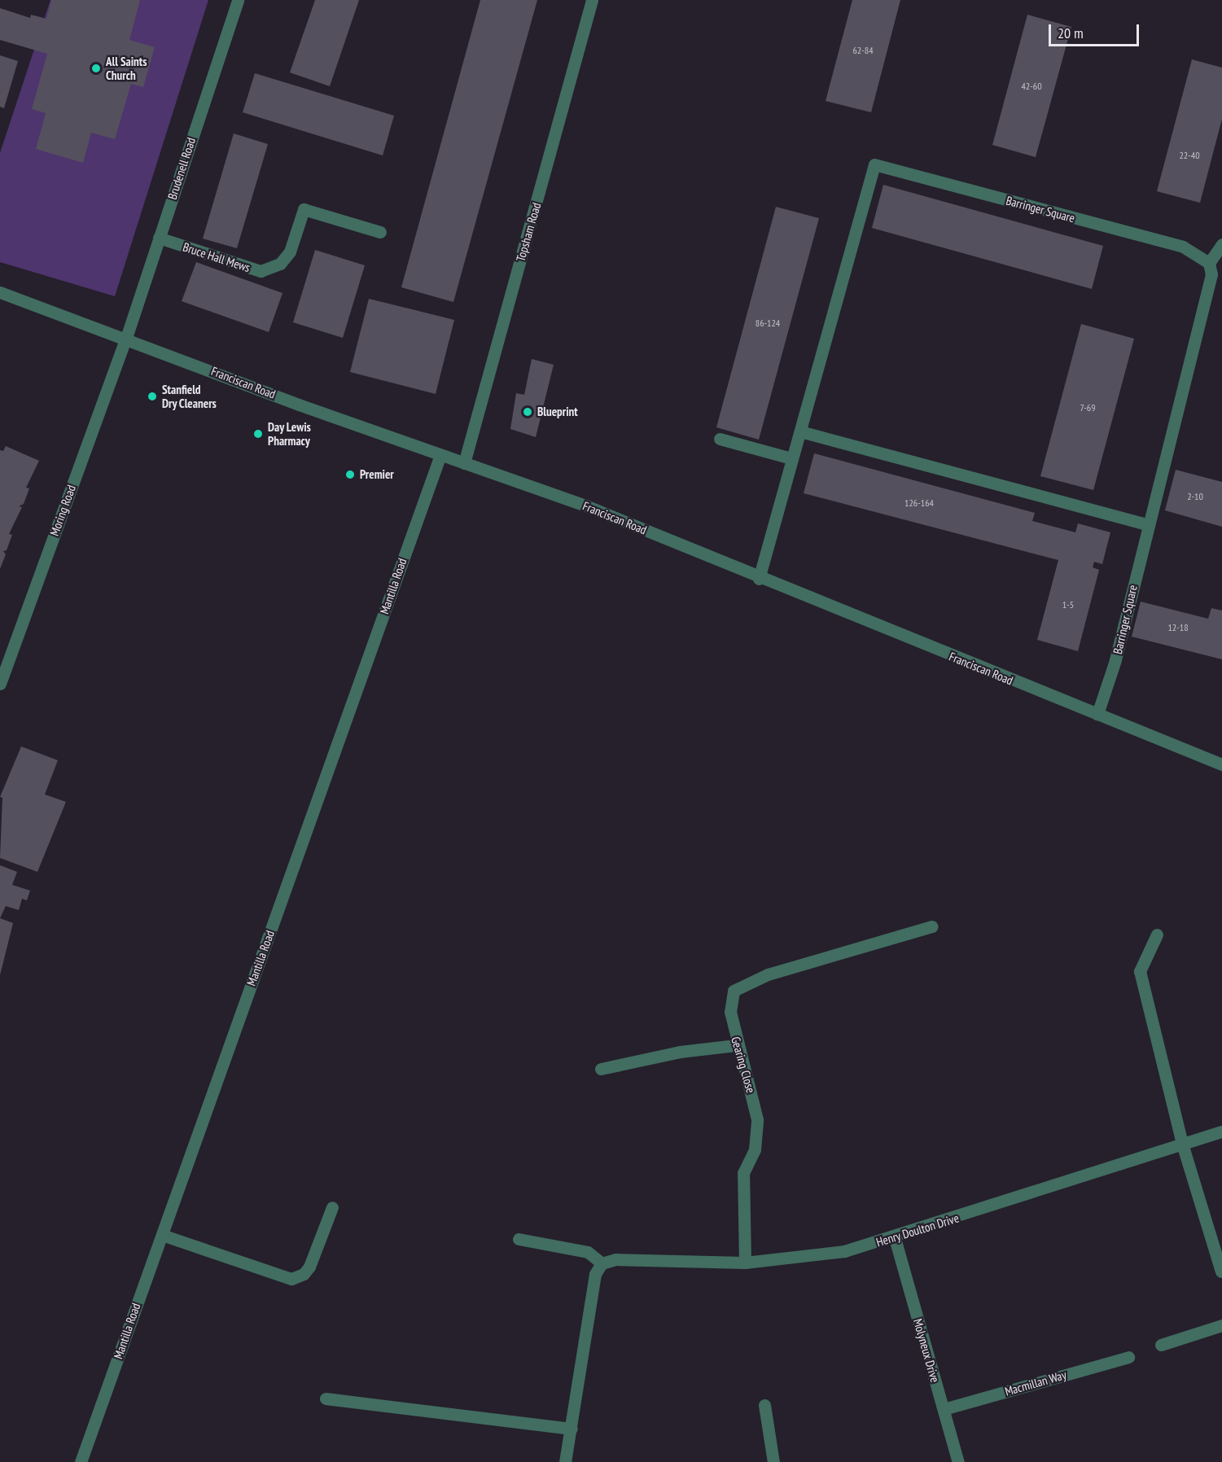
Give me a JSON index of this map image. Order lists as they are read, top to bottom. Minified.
{"streets":{"street":["Brudenell Road","Barringer Square","Topsham Road","Bruce Hall Mews","Franciscan Road","Moring Road","Mantilla Road","Gearing Close","Henry Doulton Drive","Molyneux Drive","Macmillan Way"]},"crossings":[["Brudenell Road","Bruce Hall Mews"],["Brudenell Road","Franciscan Road"],["Brudenell Road","Moring Road"],["Barringer Square","Franciscan Road"],["Topsham Road","Franciscan Road"],["Franciscan Road","Moring Road"],["Franciscan Road","Mantilla Road"],["Gearing Close","Henry Doulton Drive"],["Henry Doulton Drive","Molyneux Drive"],["Molyneux Drive","Macmillan Way"]],"places":["All Saints Church","Stanfield Dry Cleaners","Blueprint","Day Lewis Pharmacy","Premier"],"house_numbers":["62-84","42-60","22-40","86-124","7-69","2-10","126-164","1-5","12-18"],"scale_bar":"20 m"}
